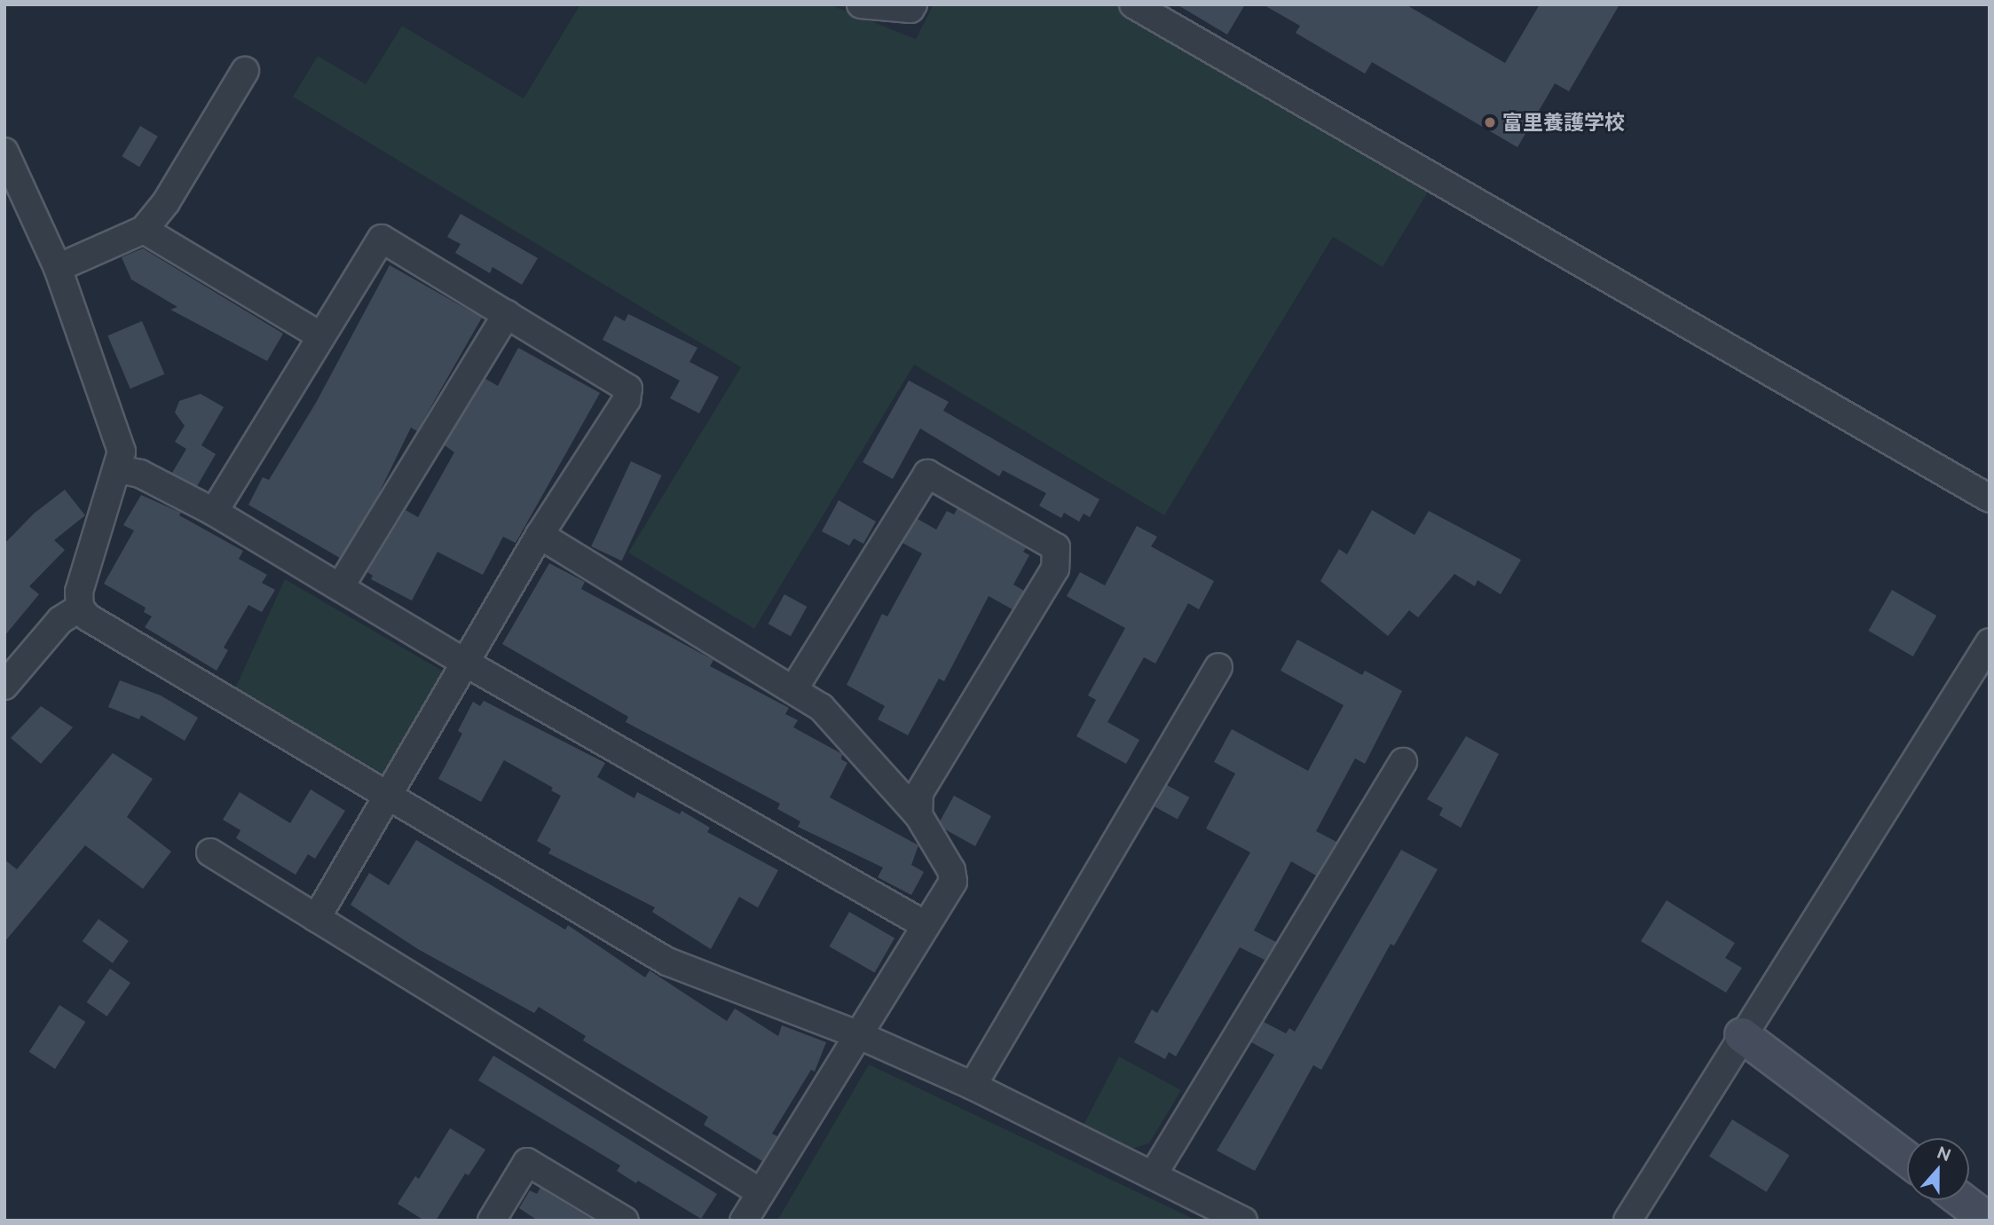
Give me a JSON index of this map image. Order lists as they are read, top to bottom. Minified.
{"places":["富里養護学校"],"north":"top"}
